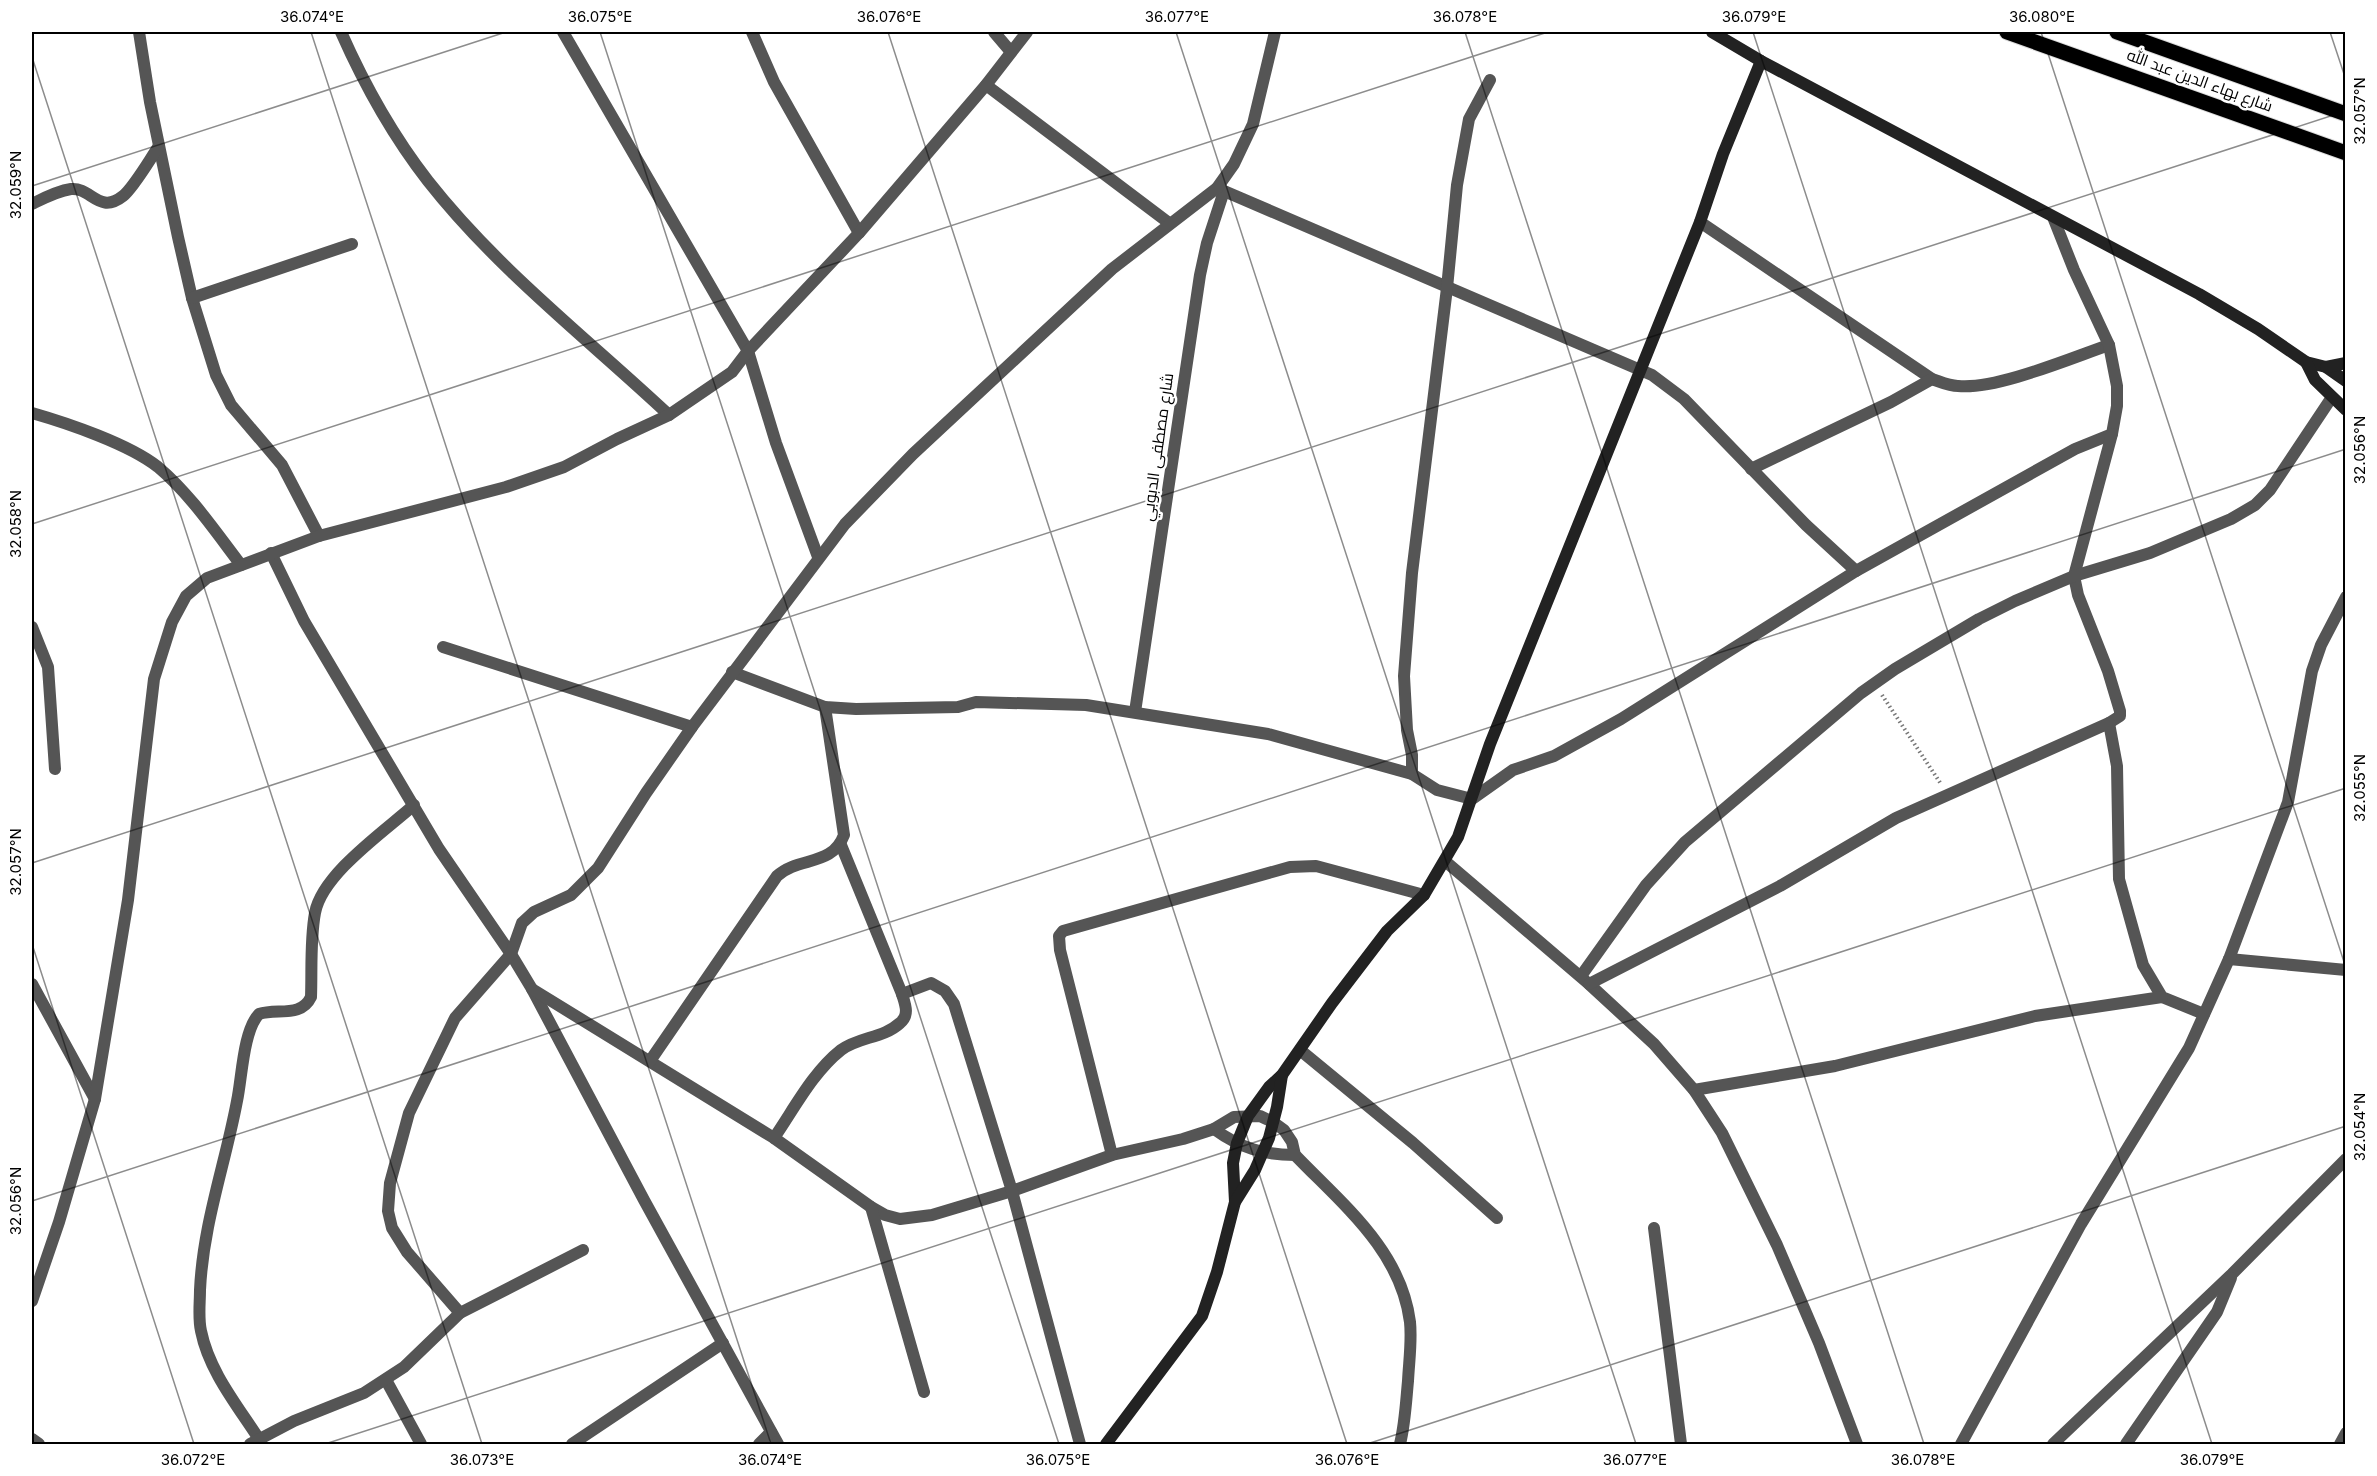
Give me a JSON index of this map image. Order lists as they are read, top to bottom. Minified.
{"streets":{"main road":["شارع بهاء الدين عبد الله"],"street":["شارع مصطفى الدبوبي"]},"coordinates":["36.074°E","36.075°E","36.076°E","36.077°E","36.078°E","36.079°E","36.080°E","32.057°N","32.059°N","32.056°N","32.058°N","32.055°N","32.054°N","36.072°E","36.073°E"]}
